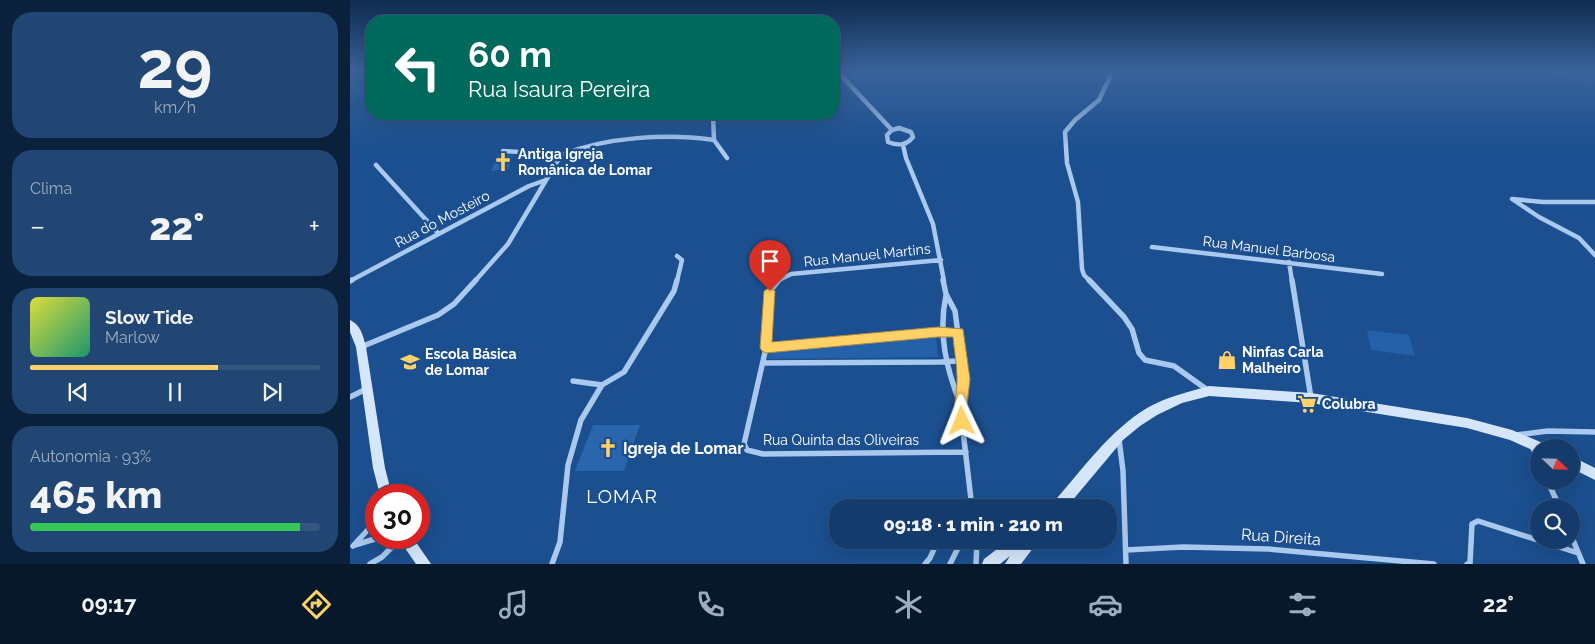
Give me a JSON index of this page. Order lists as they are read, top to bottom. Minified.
{"streets":{"street":["Rua do Mosteiro","Rua Manuel Barbosa","Rua Manuel Martins","Rua Quinta das Oliveiras","Rua Direita"]},"crossings":[["Rua Manuel Martins","Rua Quinta das Oliveiras"]],"districts":["LOMAR"],"places":{"church":["Antiga Igreja Românica de Lomar","Igreja de Lomar"],"shop":["Ninfas Carla Malheiro"],"school or university":["Escola Básica de Lomar"],"supermarket":["Colubra"]},"north":"bottom right","page":{"tile":[["29","km/h"],"Clima",["Autonomia · 93%","465 km"]],"turn":["60 m","Rua Isaura Pereira"],"heat":["−","22°","+"],"song":["Slow Tide","Marlow"],"limit":"30","trip":"09:18 · 1 min · 210 m","tabs":["09:17","22°"]}}
